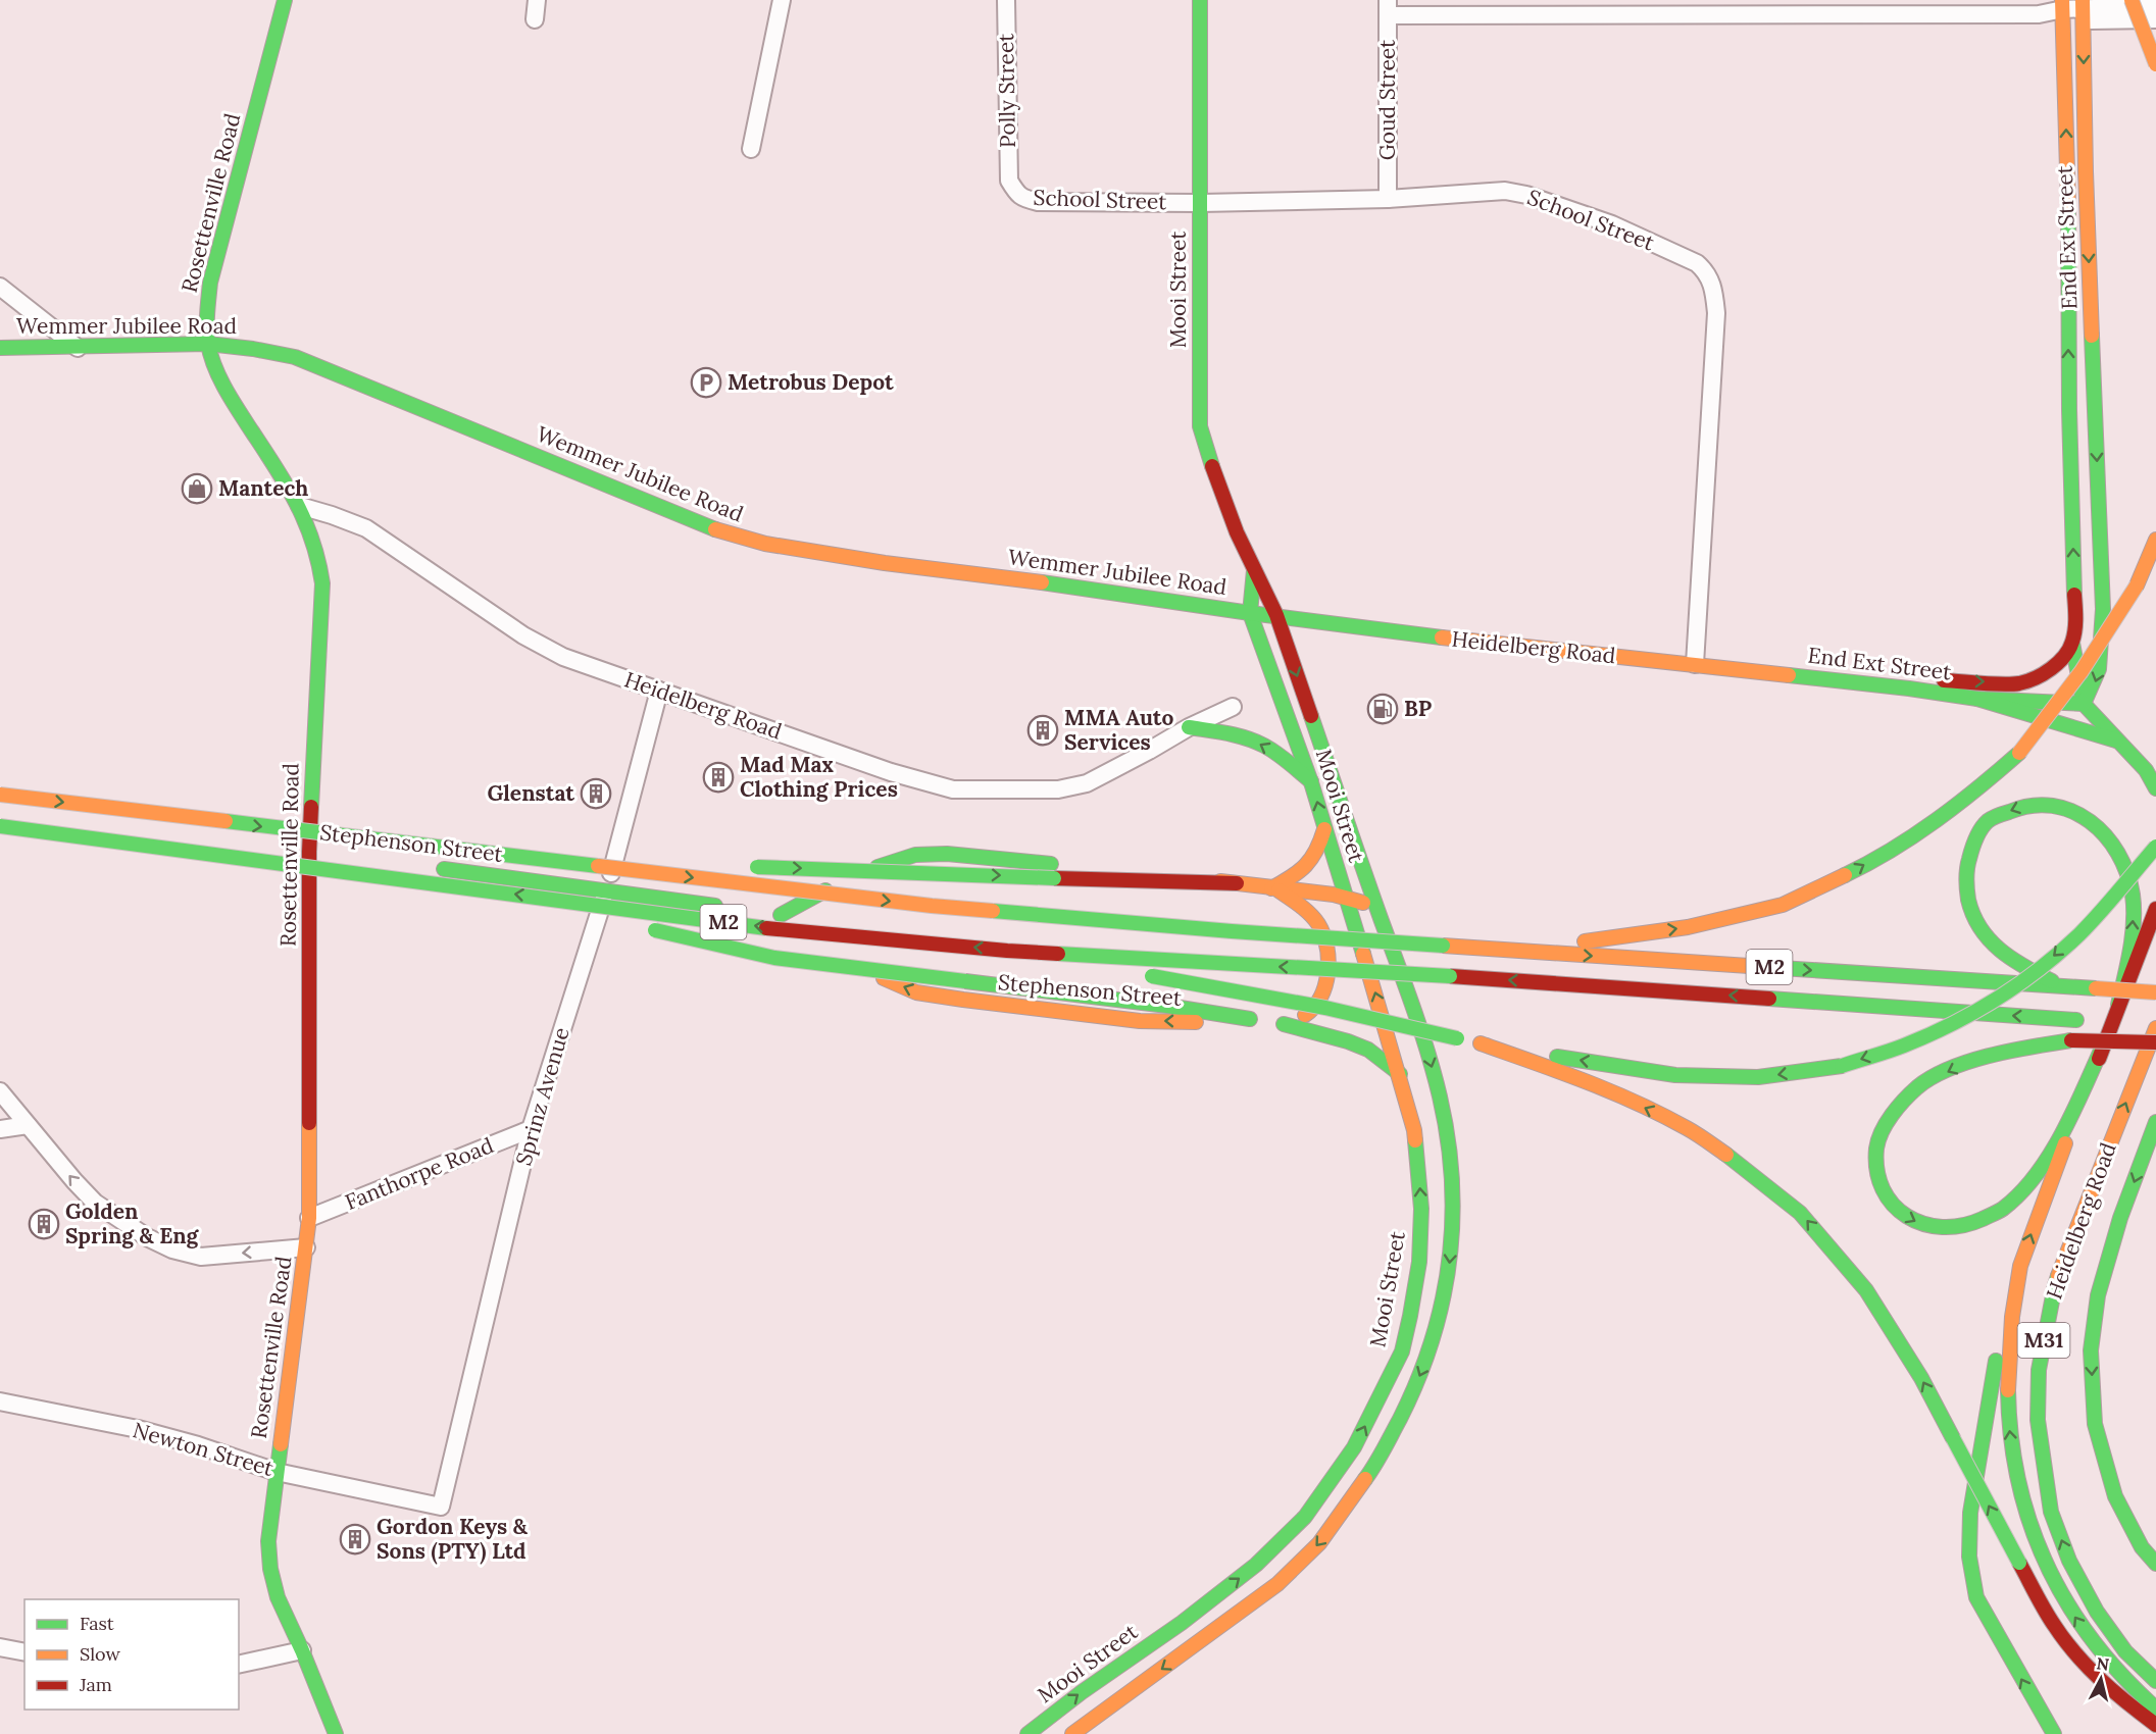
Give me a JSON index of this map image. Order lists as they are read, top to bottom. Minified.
{"streets":{"main road":["Rosettenville Road","End Ext Street","Mooi Street","Wemmer Jubilee Road","Heidelberg Road","Stephenson Street","M2","M31"],"street":["Polly Street","Goud Street","School Street","Sprinz Avenue","Fanthorpe Road","Newton Street"]},"crossings":[["Polly Street","School Street"],["Goud Street","School Street"],["School Street","Mooi Street"],["School Street","Heidelberg Road"],["Rosettenville Road","Wemmer Jubilee Road"],["Rosettenville Road","Heidelberg Road"],["Rosettenville Road","Fanthorpe Road"],["Rosettenville Road","Newton Street"],["End Ext Street","Heidelberg Road"],["Mooi Street","Wemmer Jubilee Road"],["Mooi Street","Heidelberg Road"],["Mooi Street","Stephenson Street"],["Wemmer Jubilee Road","Heidelberg Road"],["Heidelberg Road","Sprinz Avenue"],["Stephenson Street","Sprinz Avenue"],["Sprinz Avenue","Fanthorpe Road"],["Sprinz Avenue","Newton Street"]],"places":{"parking":["Metrobus Depot"],"shop":["Mantech"],"fuel station":["BP"],"building":["MMA Auto Services","Mad Max Clothing Prices","Glenstat","Golden Spring & Eng","Gordon Keys & Sons (PTY) Ltd"]},"legend":["Fast","Slow","Jam"],"north":"top"}
